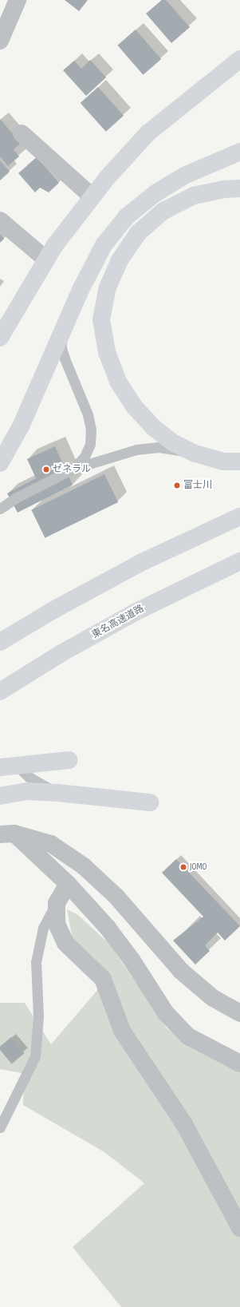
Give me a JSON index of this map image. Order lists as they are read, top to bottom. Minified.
{"streets":{"main road":["東名高速道路"]},"places":["ゼネラル","富士川","JOMO"]}
